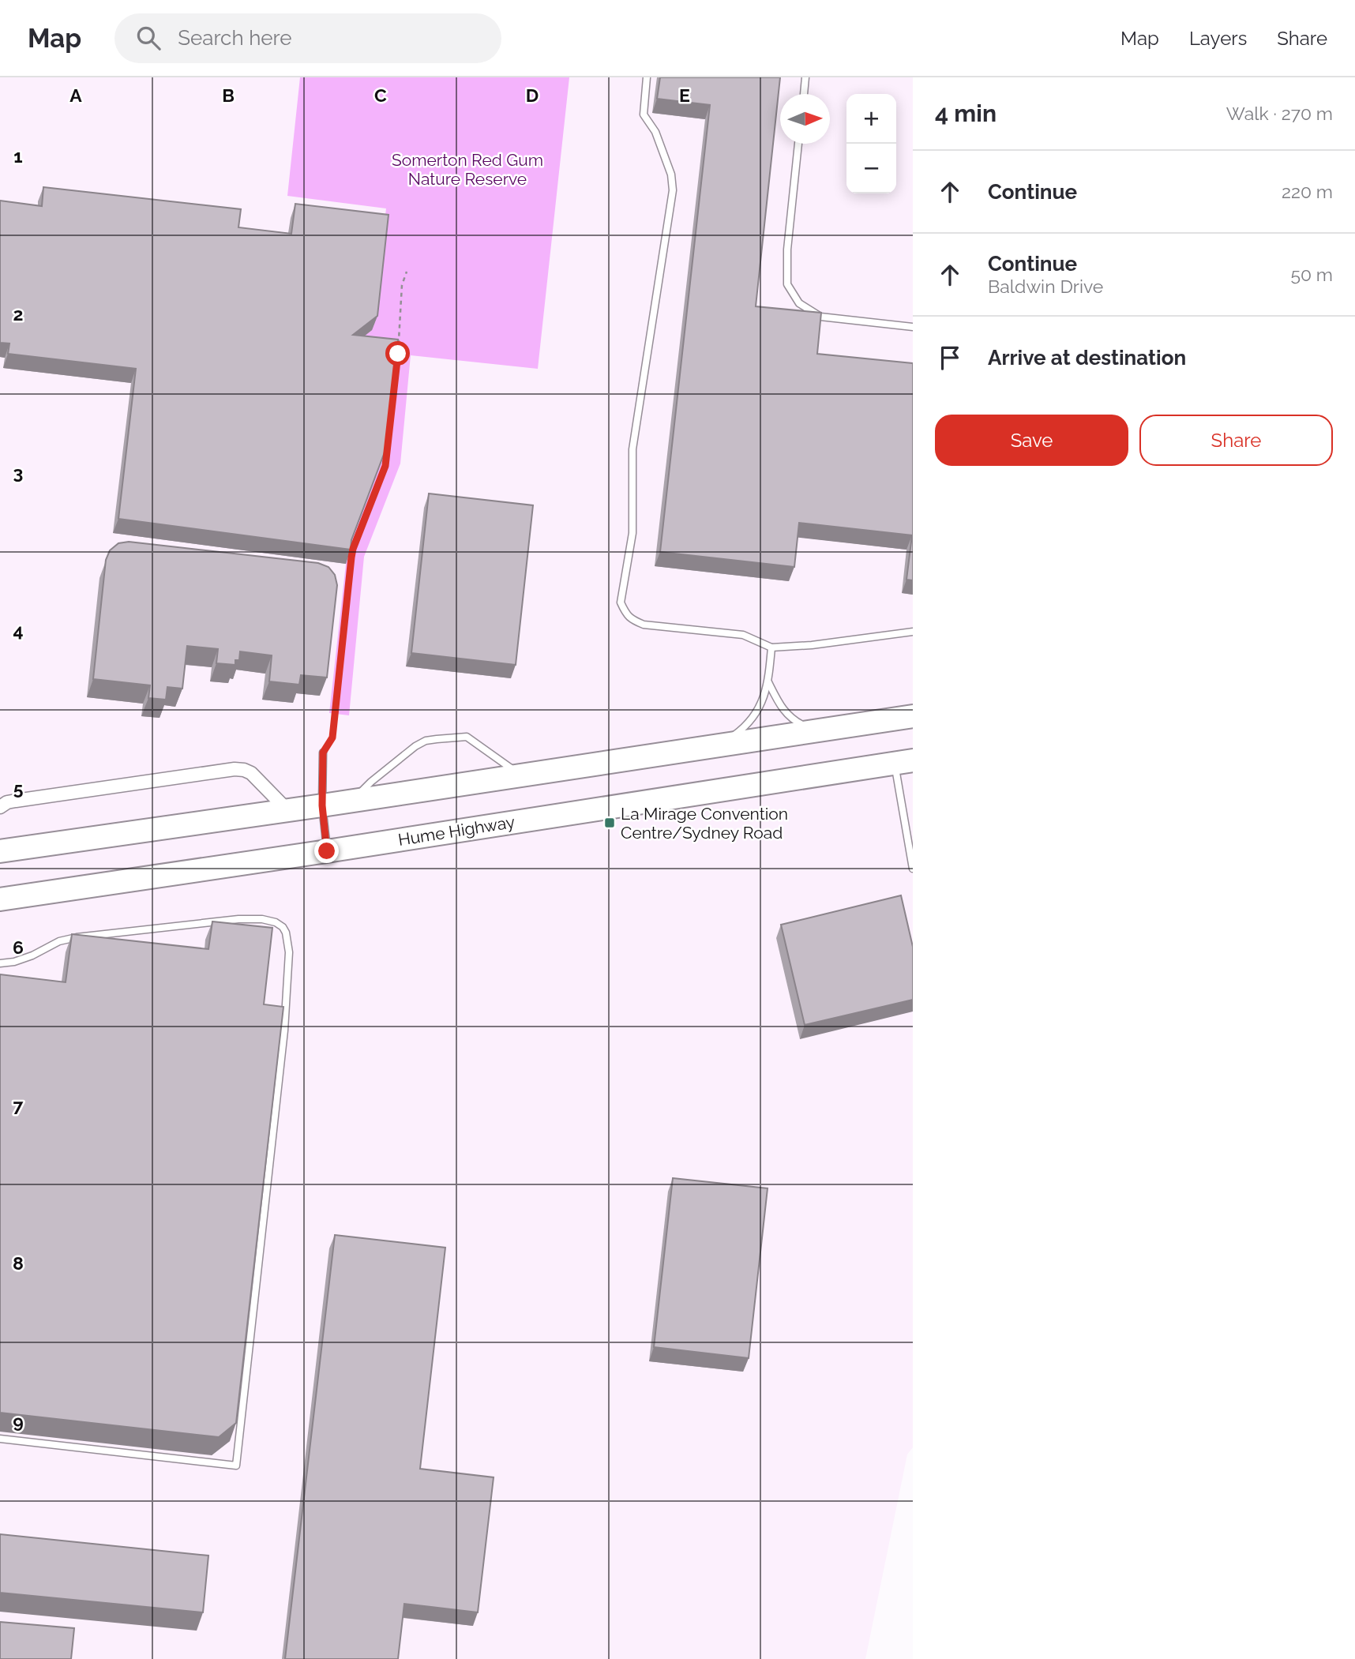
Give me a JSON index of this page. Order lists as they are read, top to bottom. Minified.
{"streets":{"highway":["Hume Highway"]},"parks":["Somerton Red Gum Nature Reserve"],"places":{"transit":["La Mirage Convention Centre/Sydney Road"]},"north":"right","page":{"header":"Map","search":"Search here","nav":["Map","Layers","Share"],"heading":["4 min","Walk · 270 m"],"map_buttons":["+","−"],"list":[["Continue","220 m"],["Continue","Baldwin Drive","50 m"],"Arrive at destination"],"buttons":["Save","Share"]},"grid":{"columns":["A","B","C","D","E"],"rows":["1","2","3","4","5","6","7","8","9"]}}
